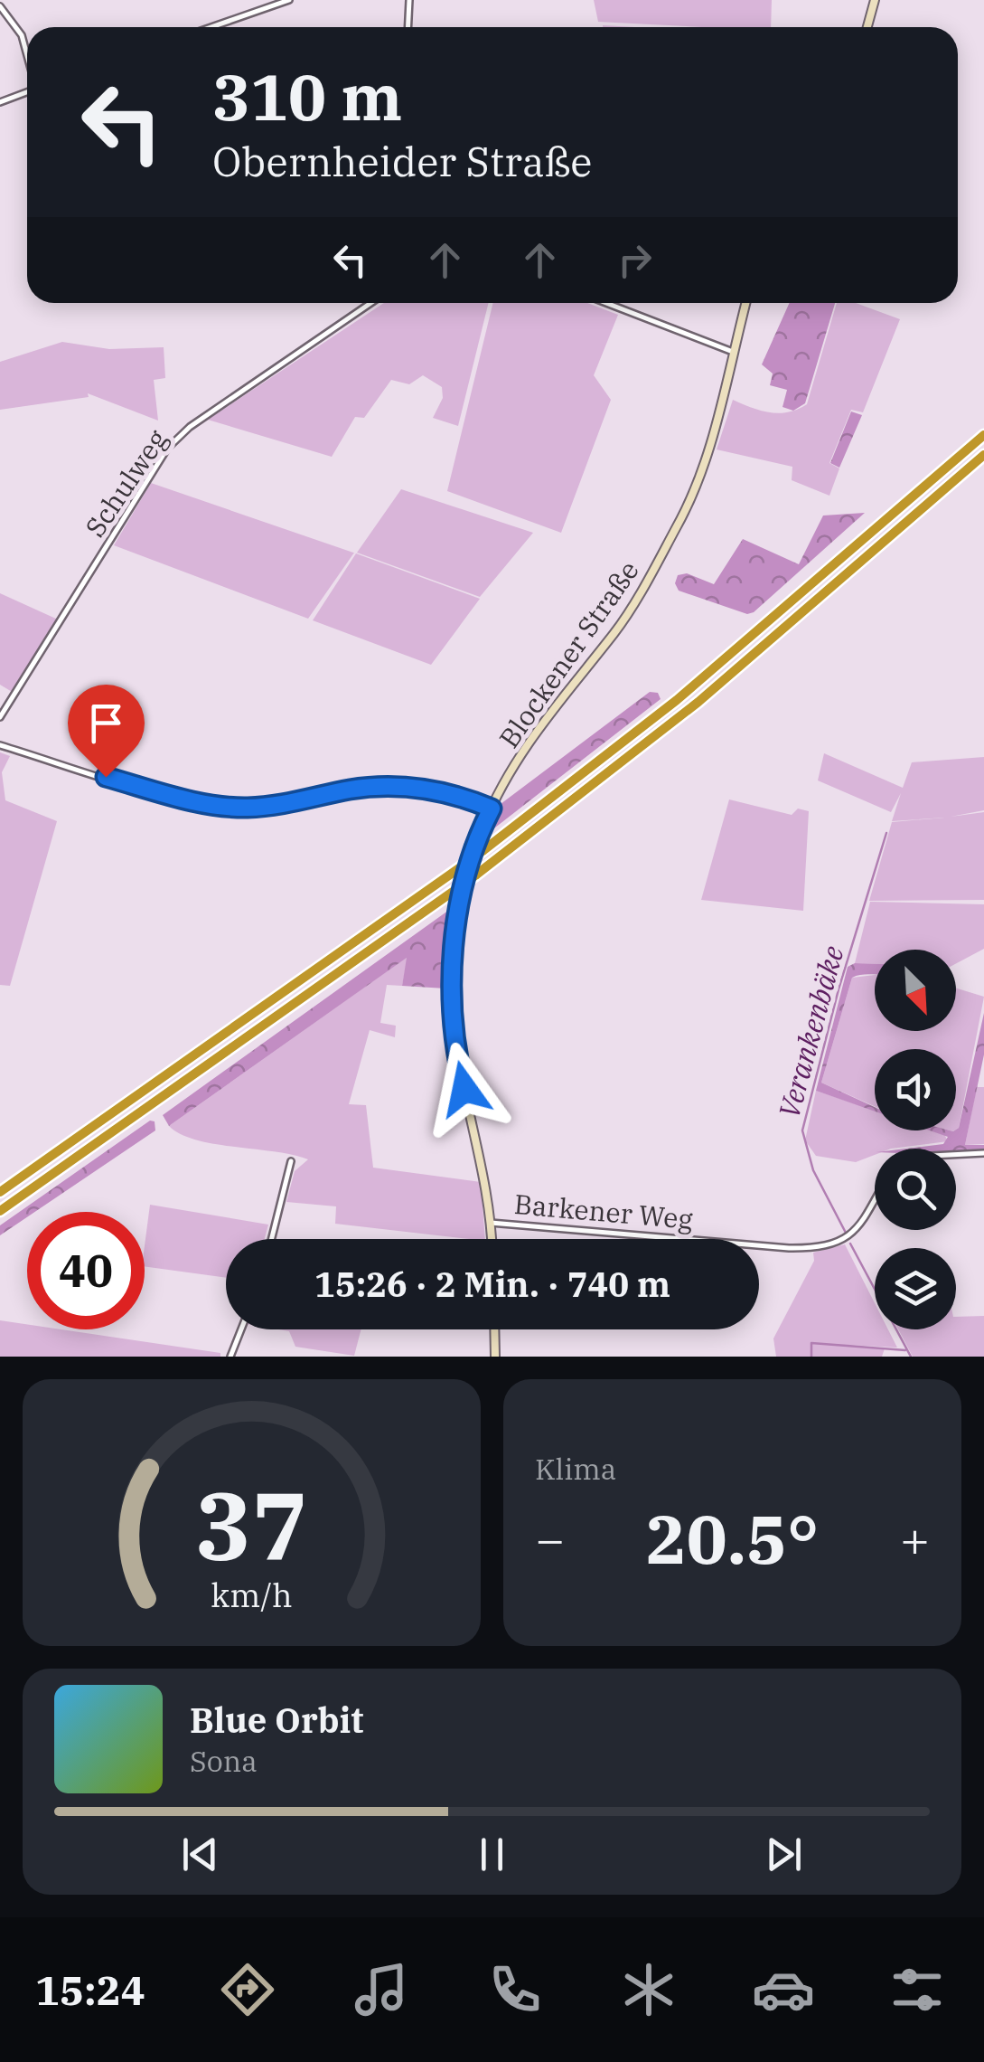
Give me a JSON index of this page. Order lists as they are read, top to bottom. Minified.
{"streets":{"street":["Schulweg","Blockener Straße","Barkener Weg"]},"crossings":[["Blockener Straße","Barkener Weg"]],"water":["Verankenbäke"],"north":"bottom right","page":{"turn":["310 m","Obernheider Straße"],"limit":"40","trip":"15:26 · 2 Min. · 740 m","tile":"Klima","heat":["−","20.5°","+"],"song":["Blue Orbit","Sona"],"tabs":"15:24","gauge":["37","km/h"]}}
